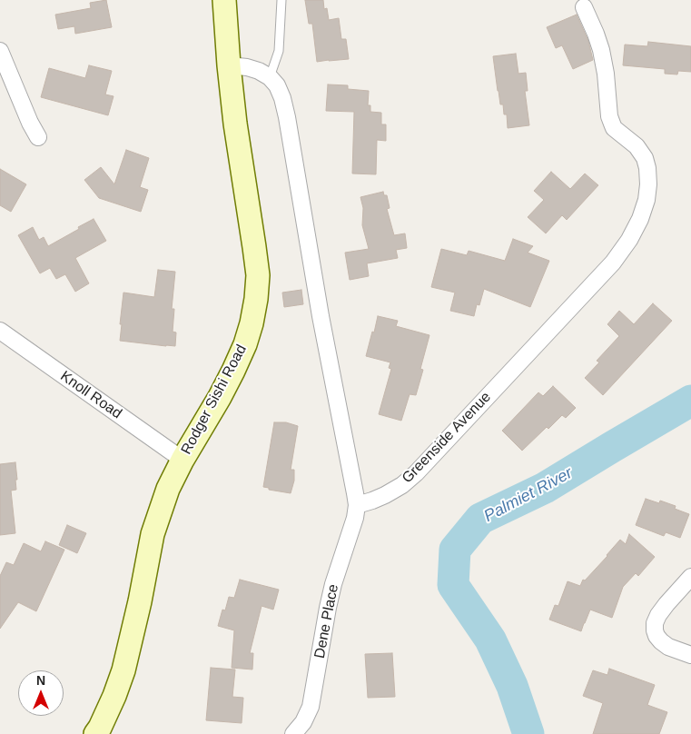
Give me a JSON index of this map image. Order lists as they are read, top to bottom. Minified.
{"streets":{"main road":["Rodger Sishi Road"],"street":["Knoll Road","Greenside Avenue","Dene Place"]},"crossings":[["Knoll Road","Rodger Sishi Road"],["Greenside Avenue","Dene Place"]],"water":["Palmiet River"],"north":"top"}
